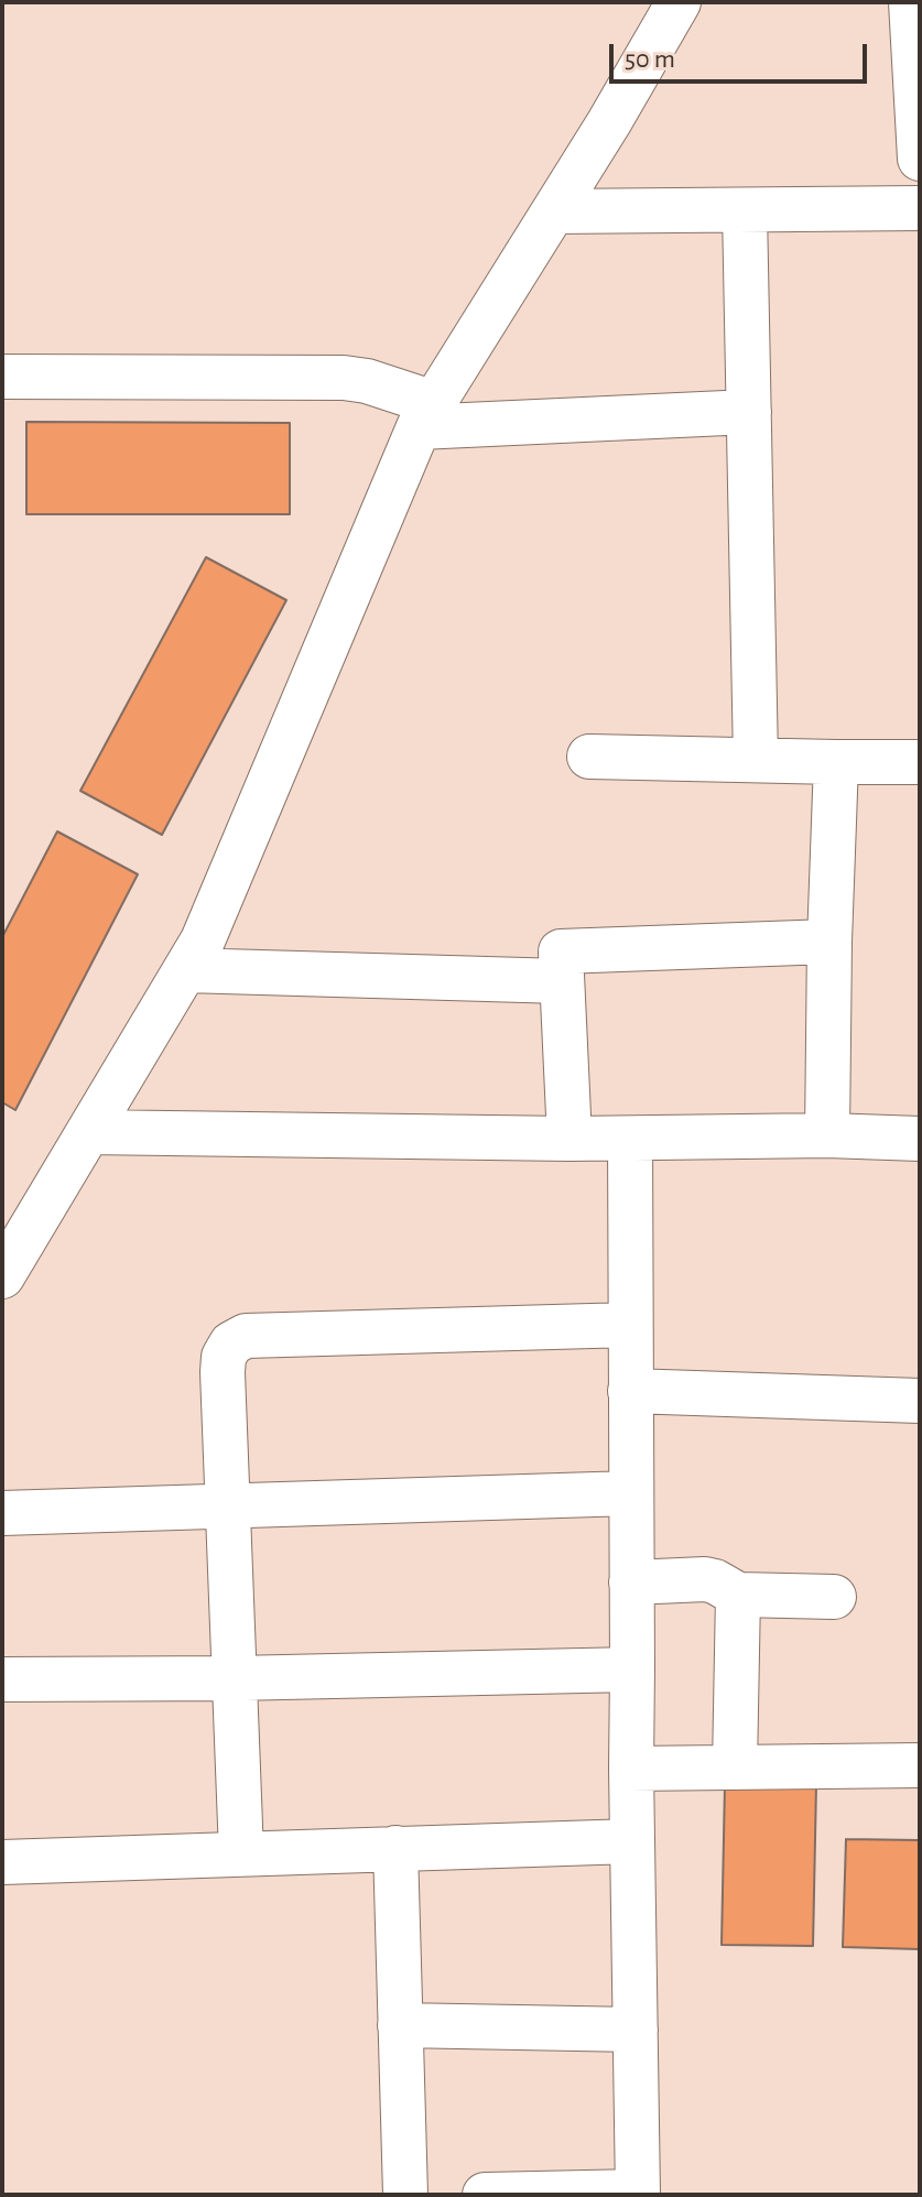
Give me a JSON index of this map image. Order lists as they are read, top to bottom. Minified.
{"scale_bar":"50 m"}
